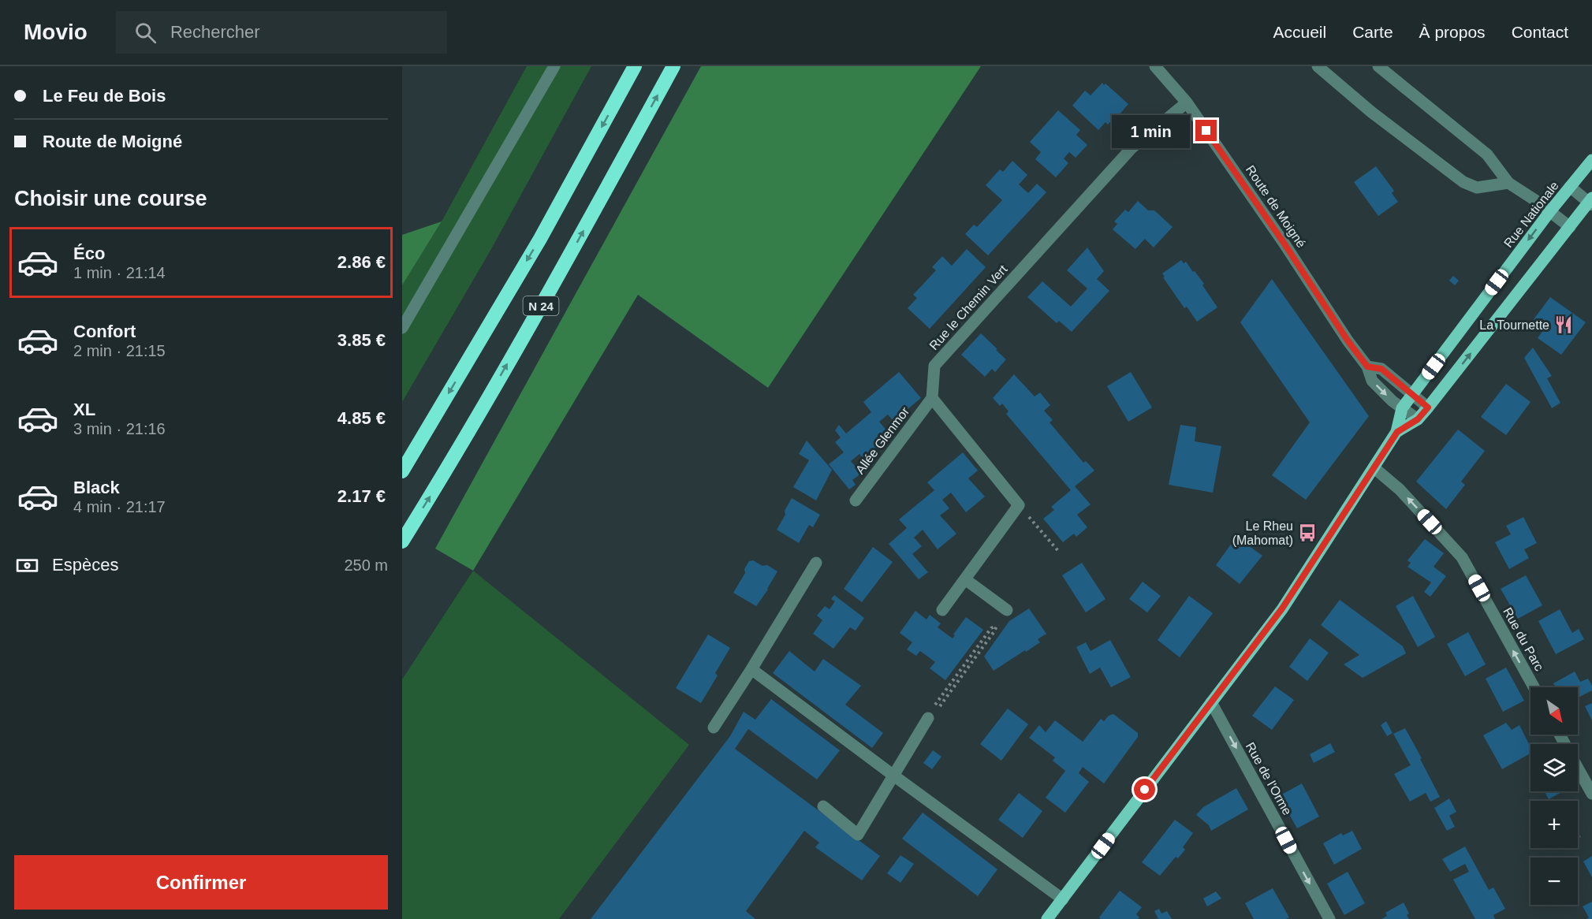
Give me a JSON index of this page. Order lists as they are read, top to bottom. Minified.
{"streets":{"highway":["N 24"],"main road":["Rue Nationale"],"street":["Route de Moigné","Rue le Chemin Vert","Allée Glenmor","Rue du Parc","Rue de l'Orme"]},"crossings":[["Route de Moigné","Rue Nationale"],["Route de Moigné","Rue le Chemin Vert"],["Rue le Chemin Vert","Allée Glenmor"]],"one_way":["Rue du Parc","Rue de l'Orme"],"places":{"restaurant":["La Tournette"],"bus stop":["Le Rheu (Mahomat)"]},"north":"bottom right","page":{"header":"Movio","search":"Rechercher","nav":["Accueil","Carte","À propos","Contact"],"banner":["Le Feu de Bois","Route de Moigné"],"bubble":"1 min","heading":"Choisir une course","list":[{"name":"Éco","note":"1 min · 21:14","value":"2.86 €"},{"name":"Confort","note":"2 min · 21:15","value":"3.85 €"},{"name":"XL","note":"3 min · 21:16","value":"4.85 €"},{"name":"Black","note":"4 min · 21:17","value":"2.17 €"}],"pay":["Espèces","250 m"],"map_buttons":["+","−"],"buttons":"Confirmer"}}
